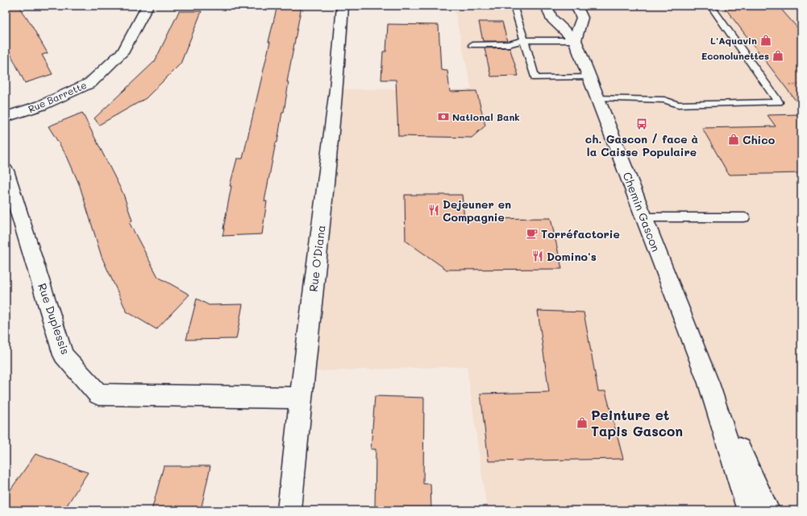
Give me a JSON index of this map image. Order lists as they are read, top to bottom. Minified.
{"streets":{"street":["Rue Barrette","Chemin Gascon","Rue O'Diana","Rue Duplessis"]},"crossings":[["Rue O'Diana","Rue Duplessis"]],"places":{"shop":["L'Aquavin","Econolunettes","Chico","Peinture et Tapis Gascon"],"bank":["National Bank"],"bus stop":["ch. Gascon / face à la Caisse Populaire"],"restaurant":["Dejeuner en Compagnie","Domino's"],"cafe":["Torréfactorie"]}}
